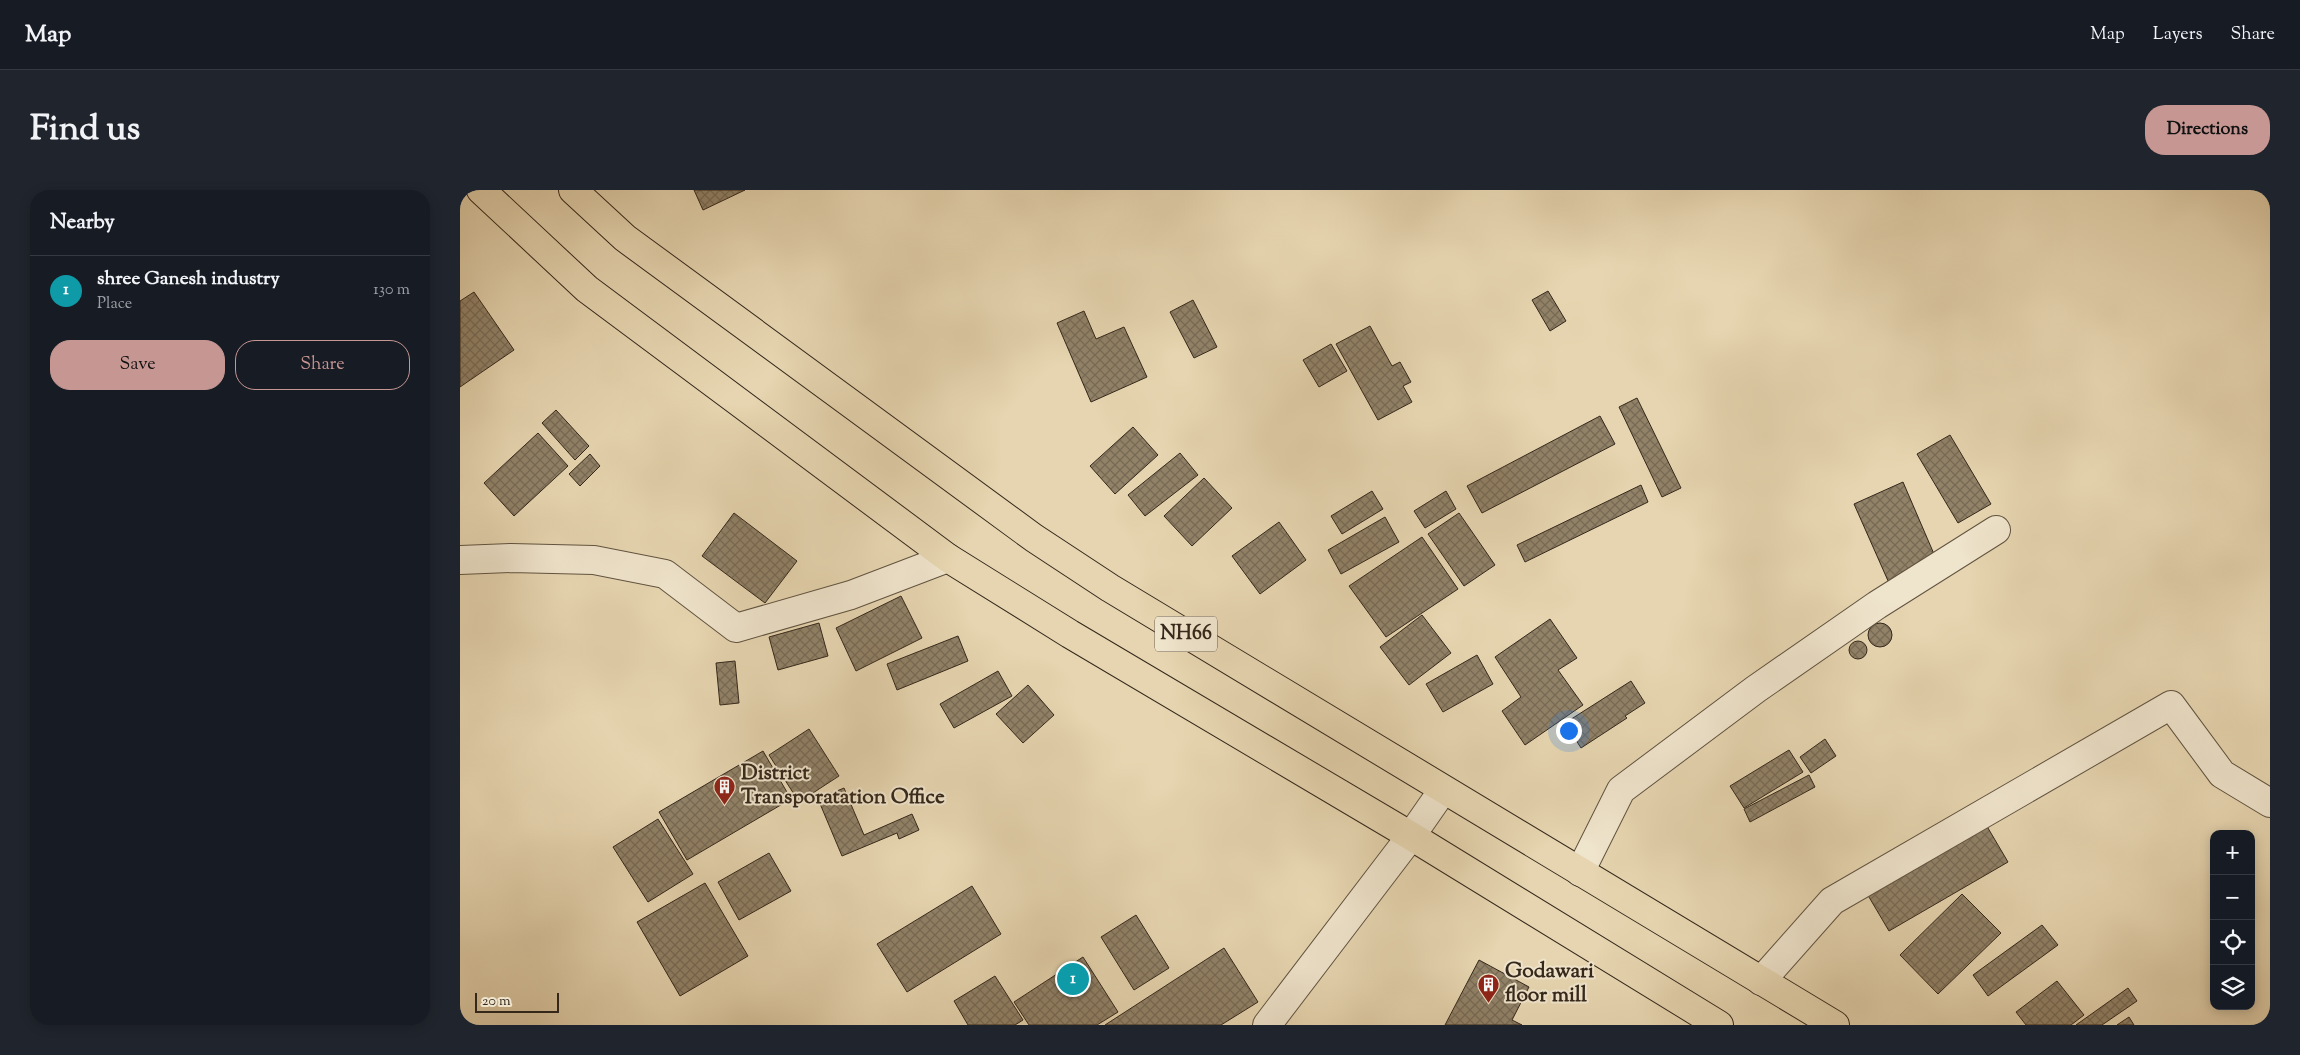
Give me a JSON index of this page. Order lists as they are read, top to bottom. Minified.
{"streets":{"highway":["NH66"]},"places":{"building":["District Transporatation Office","Godawari floor mill"]},"scale_bar":"20 m","page":{"header":"Map","nav":["Map","Layers","Share"],"title":"Find us","buttons":["Directions",["Save","Share"]],"heading":"Nearby","list":[{"mark":"1","name":"shree Ganesh industry","note":"Place","value":"130 m"}],"map_buttons":["+","−"],"pins":"1","scale":"20 m"}}
